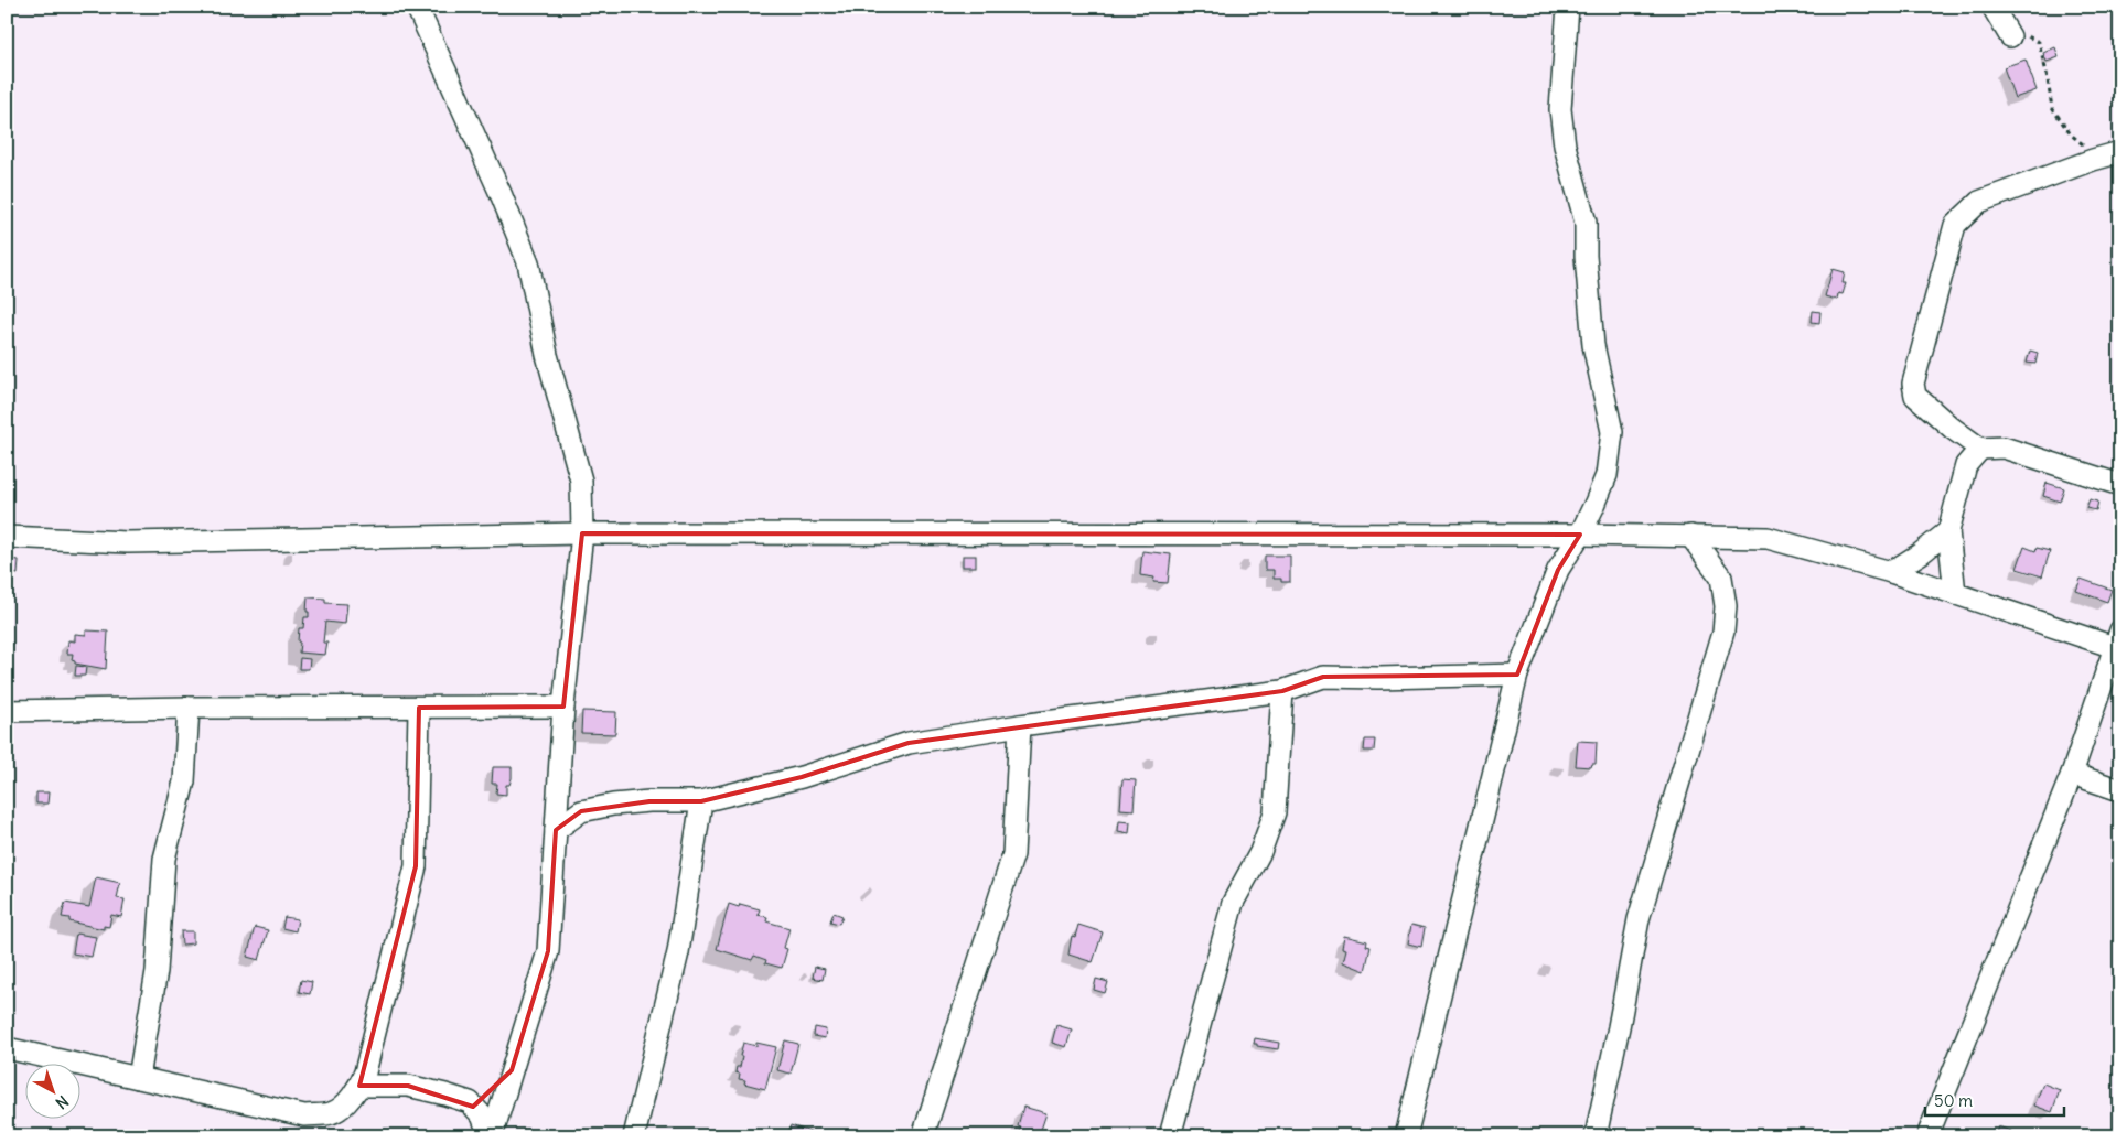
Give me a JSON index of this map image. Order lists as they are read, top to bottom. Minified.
{"scale_bar":"50 m","north":"bottom right"}
